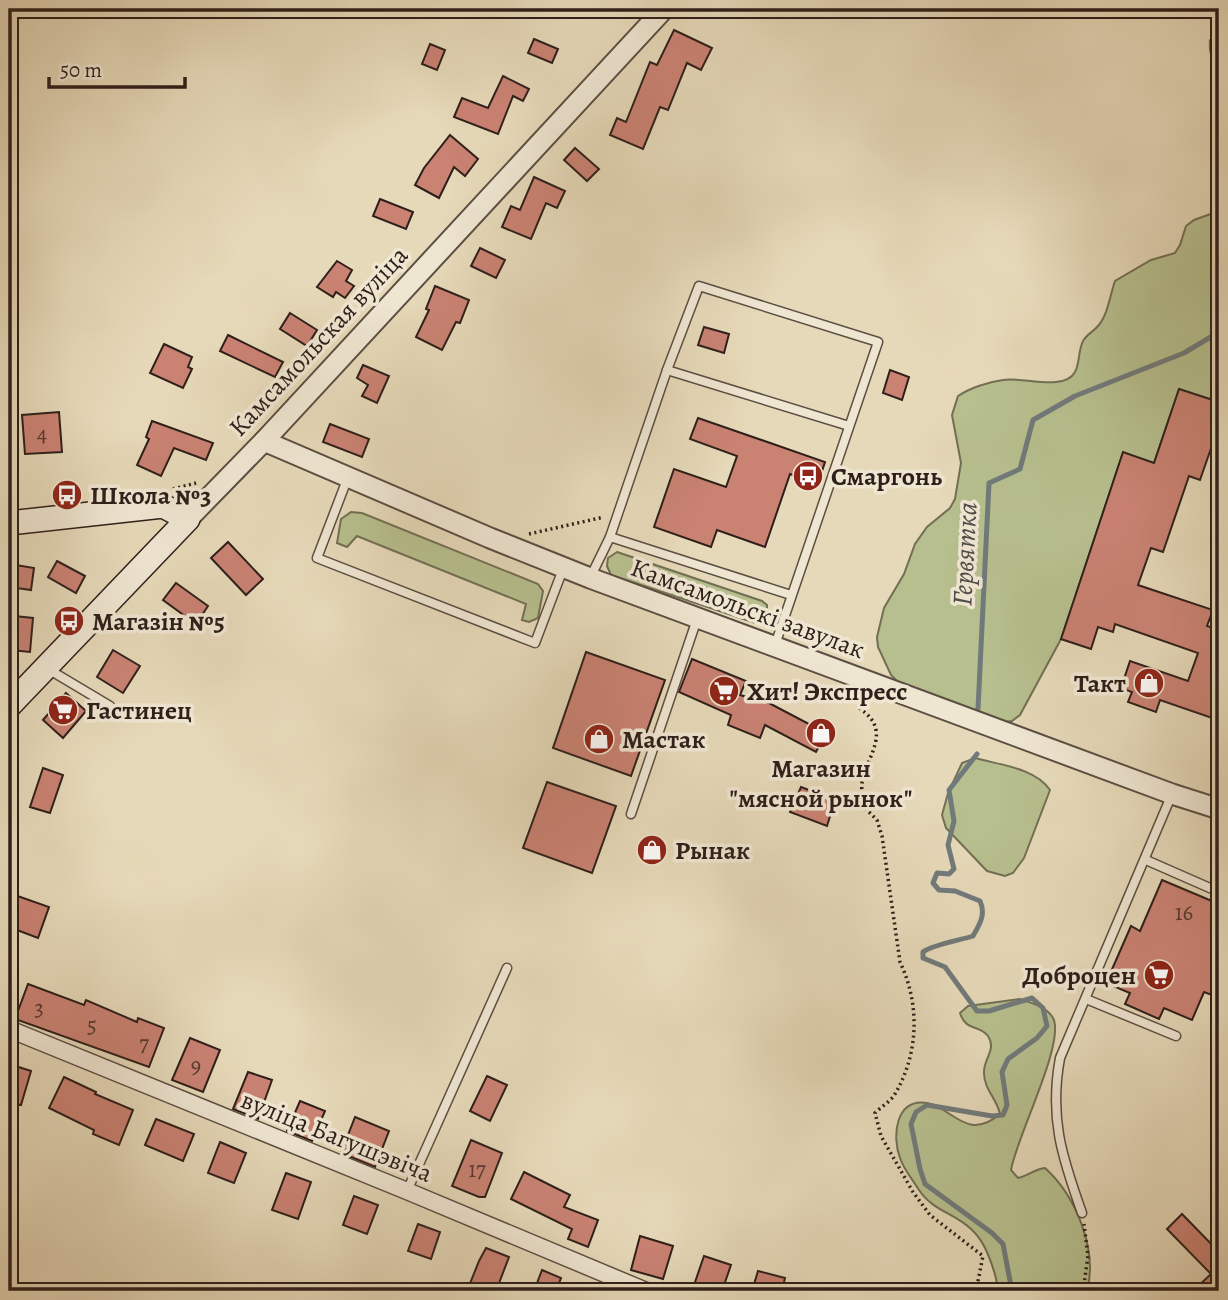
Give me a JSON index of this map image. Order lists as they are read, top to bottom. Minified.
{"streets":{"main road":["Камсамольская вуліца"],"street":["Камсамольскі завулак","вуліца Багушэвіча"]},"crossings":[["Камсамольская вуліца","Камсамольскі завулак"]],"water":["Гервятка"],"places":{"bus stop":["Смаргонь","Школа №3","Магазін №5"],"shop":["Такт","Магазин \"мясной рынок\"","Мастак","Рынак"],"supermarket":["Хит! Экспресс","Гастинец","Доброцен"]},"house_numbers":["4","16","3","5","7","9","17"],"scale_bar":"50 m"}
